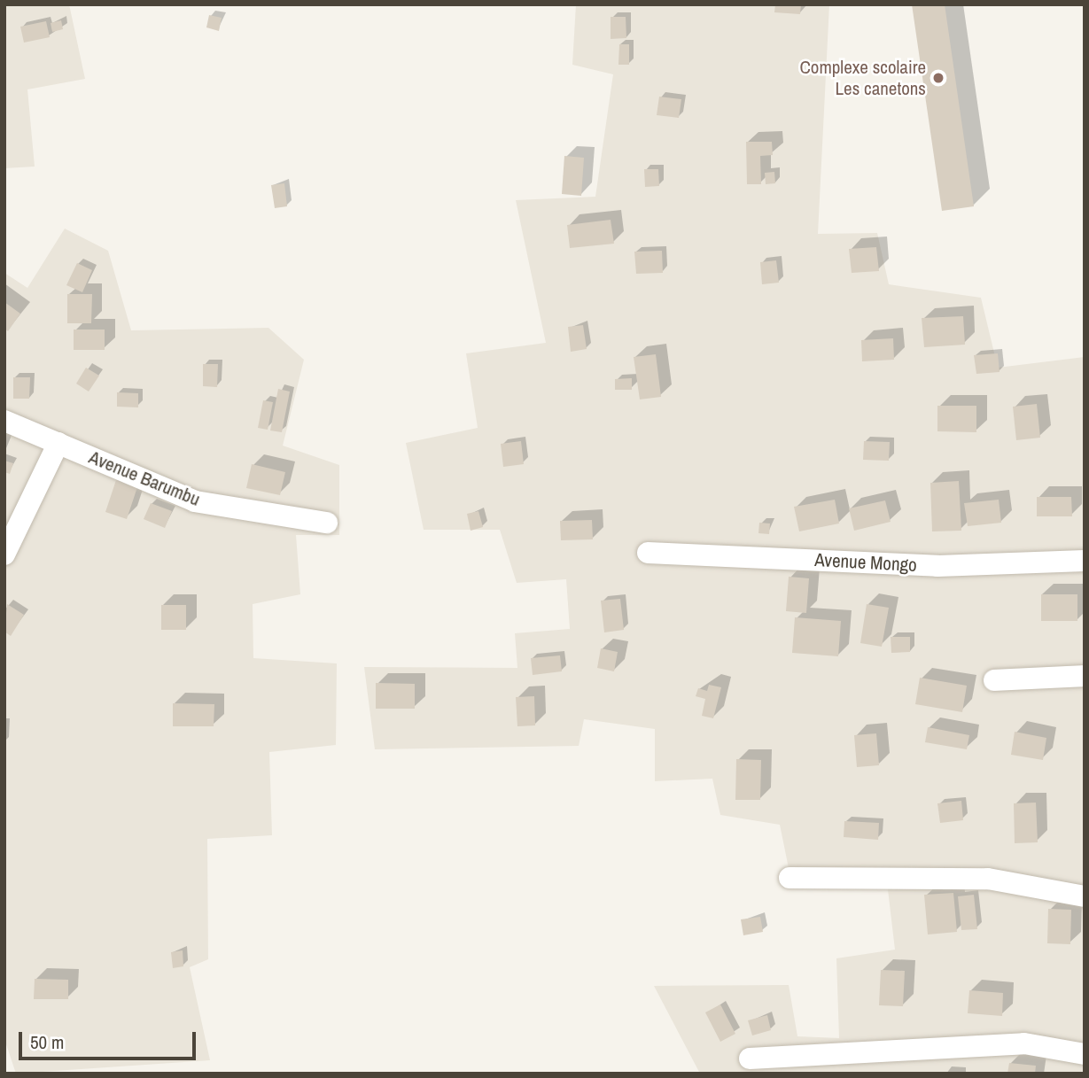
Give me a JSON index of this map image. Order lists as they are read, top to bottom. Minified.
{"streets":{"street":["Avenue Barumbu","Avenue Mongo"]},"places":["Complexe scolaire Les canetons"],"scale_bar":"50 m"}
